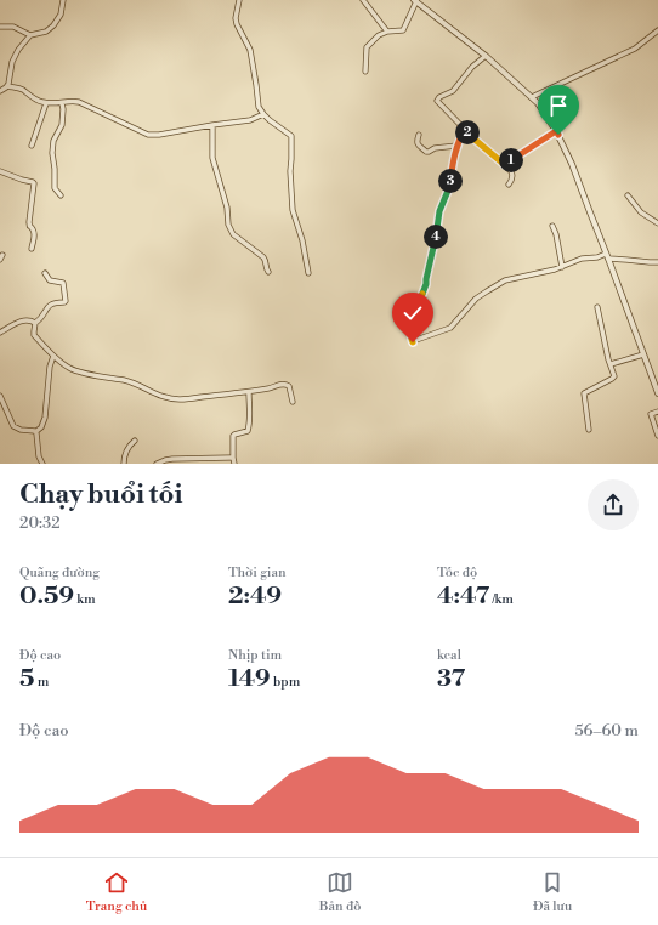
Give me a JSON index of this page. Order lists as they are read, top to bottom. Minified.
{"page":{"pins":["2","1","3","4"],"heading":["Chạy buổi tối","20:32"],"stats":[["Quãng đường","0.59 km"],["Thời gian","2:49"],["Tốc độ","4:47 /km"],["Độ cao","5 m"],["Nhịp tim","149 bpm"],["kcal","37"]],"chart":["Độ cao","56–60 m"],"tabs":["Trang chủ","Bản đồ","Đã lưu"]}}
